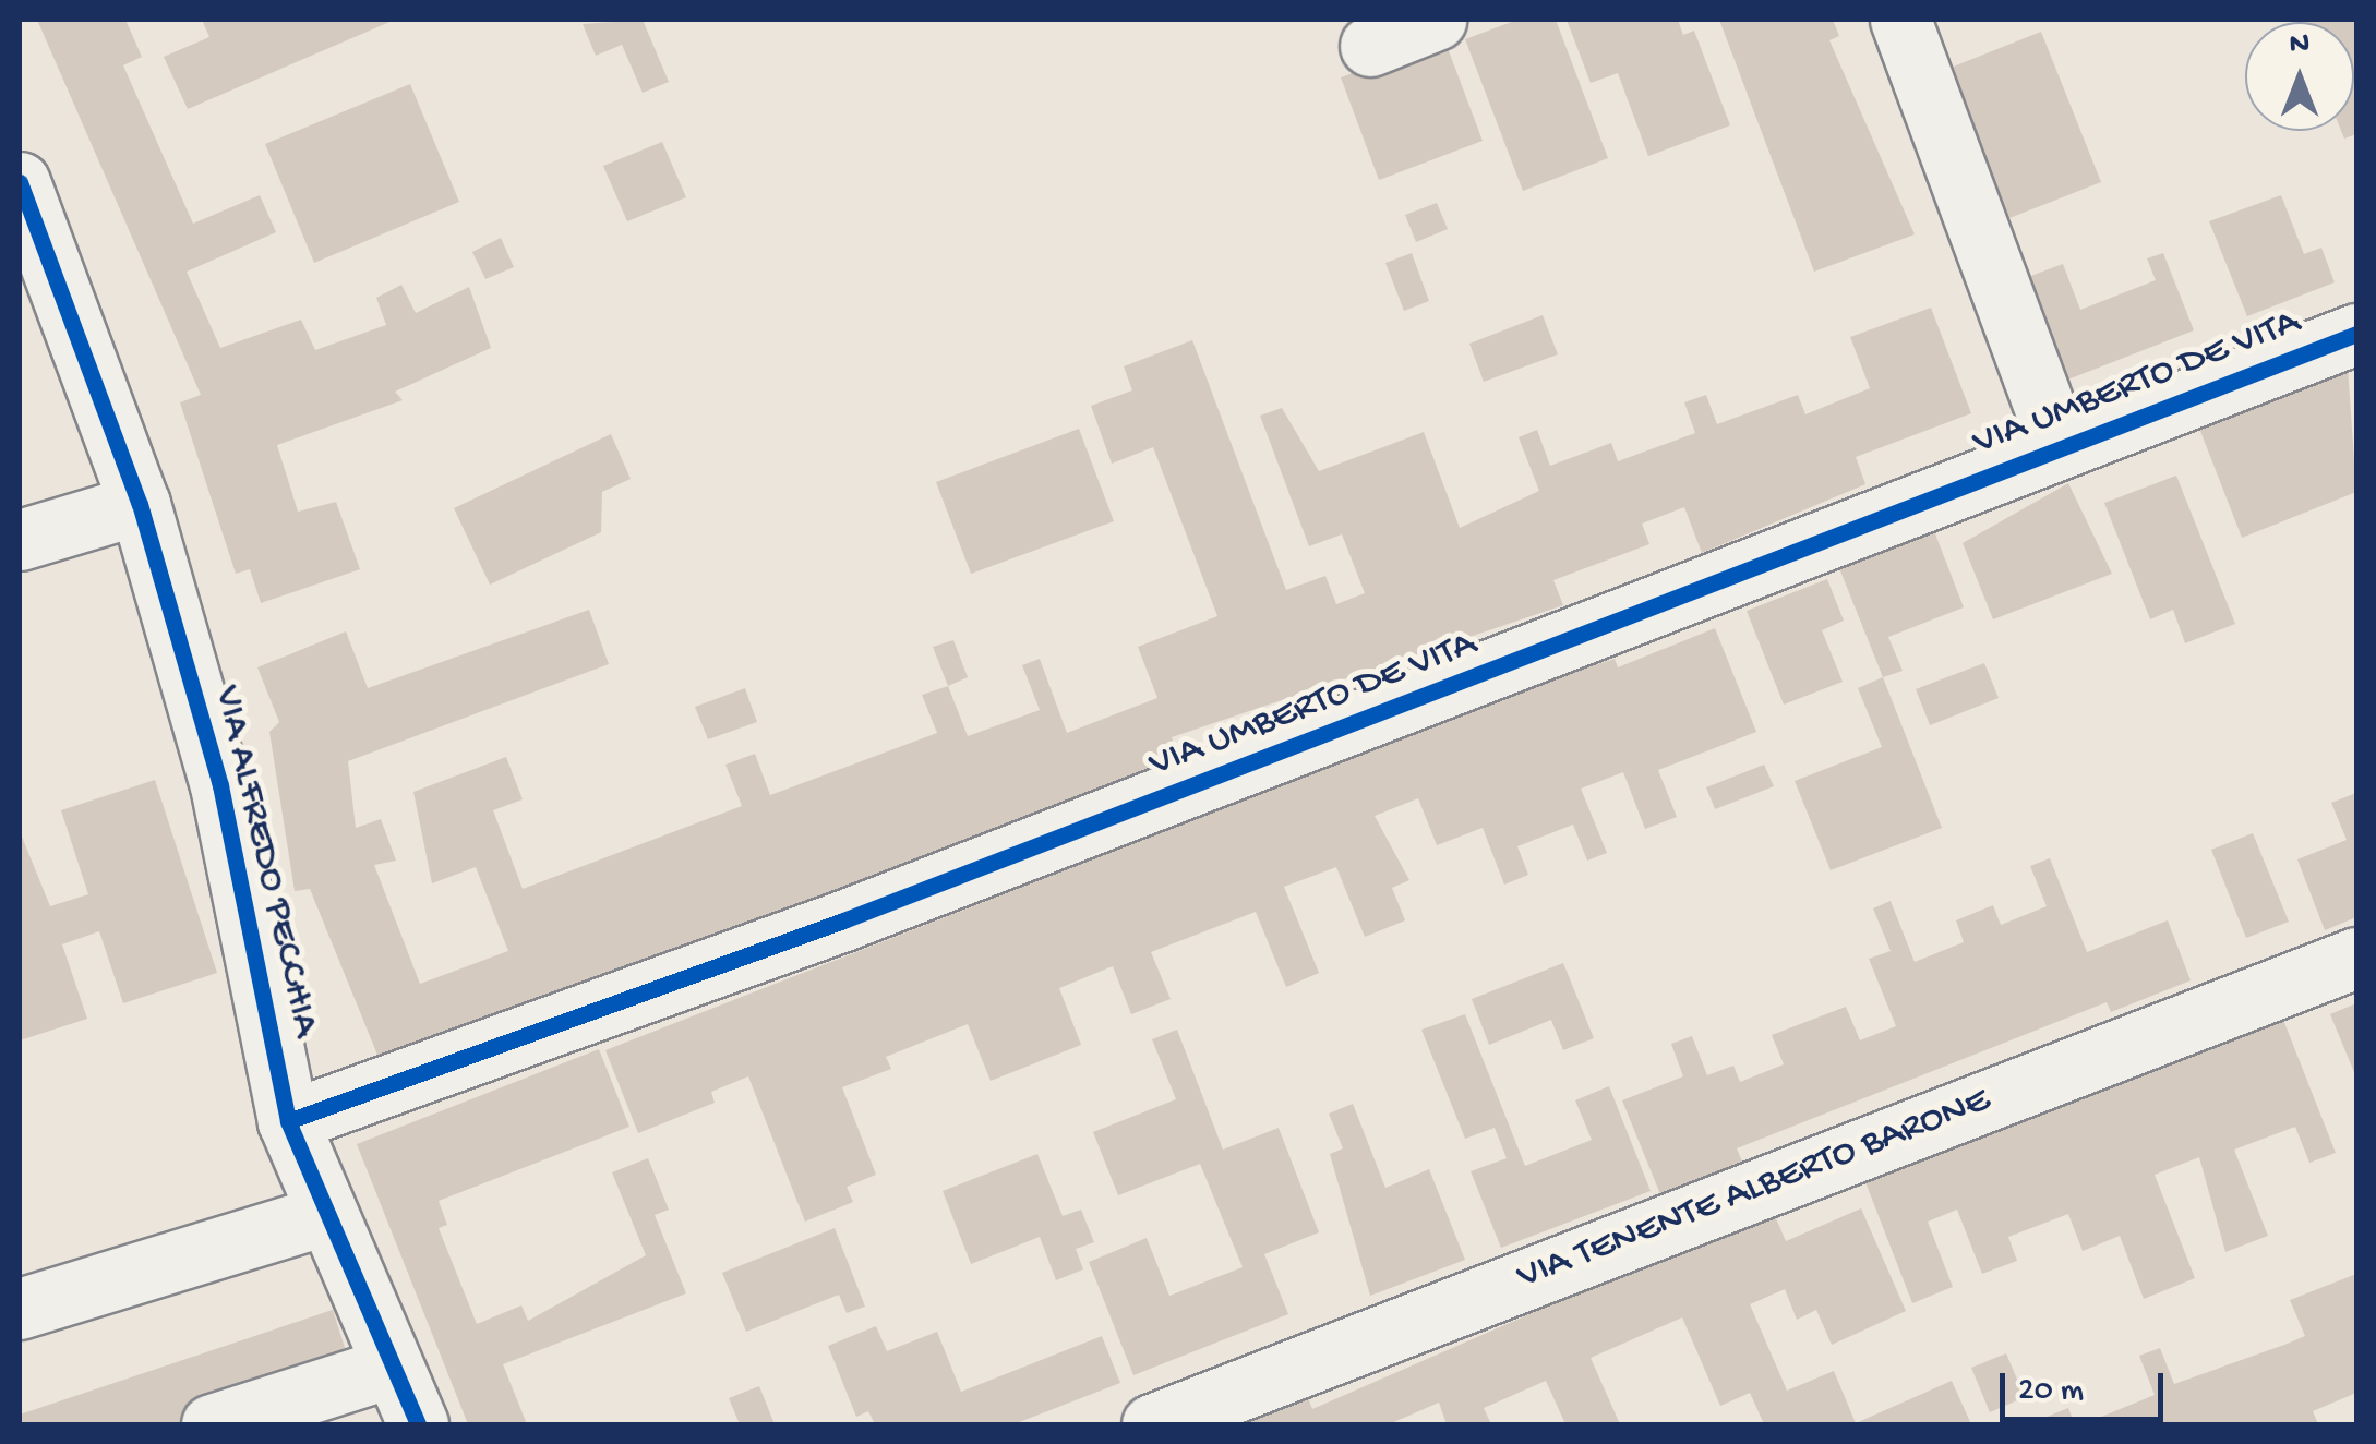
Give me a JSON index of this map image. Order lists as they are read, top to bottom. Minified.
{"streets":{"street":["VIA UMBERTO DE VITA","VIA ALFREDO PECCHIA","VIA TENENTE ALBERTO BARONE"]},"crossings":[["VIA UMBERTO DE VITA","VIA ALFREDO PECCHIA"]],"scale_bar":"20 m","north":"top"}
